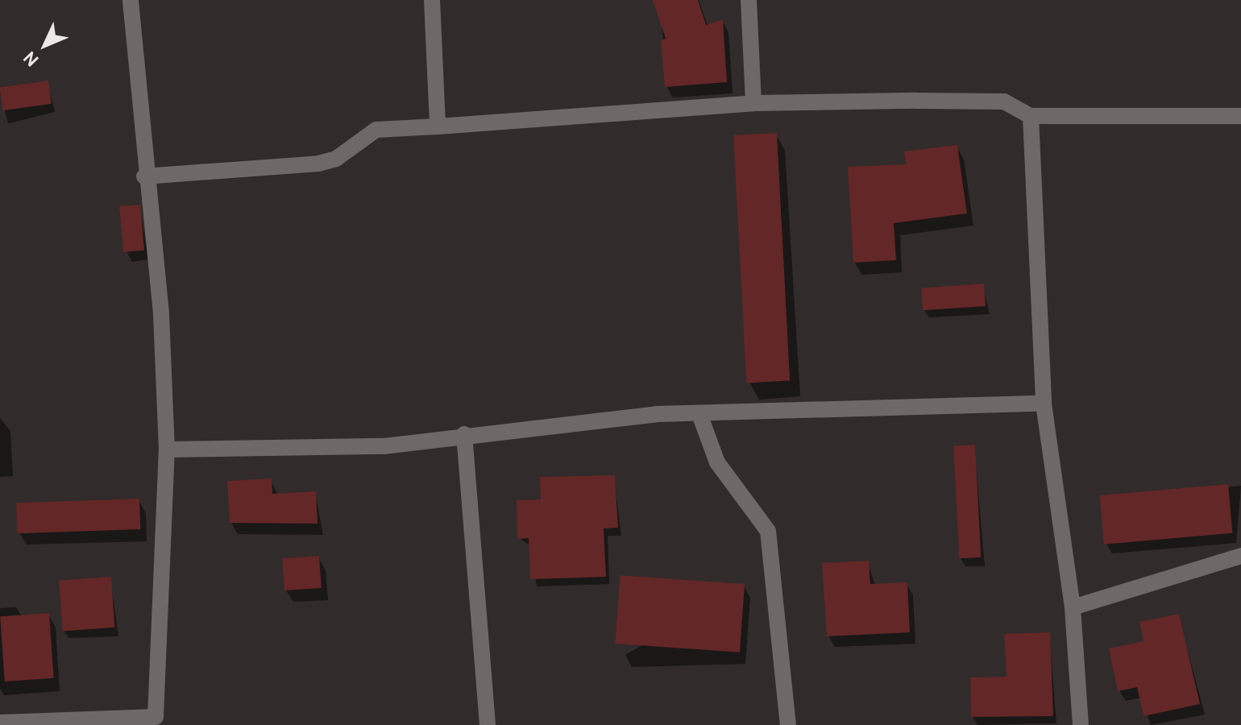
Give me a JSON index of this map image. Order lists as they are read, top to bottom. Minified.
{"north":"bottom left"}
